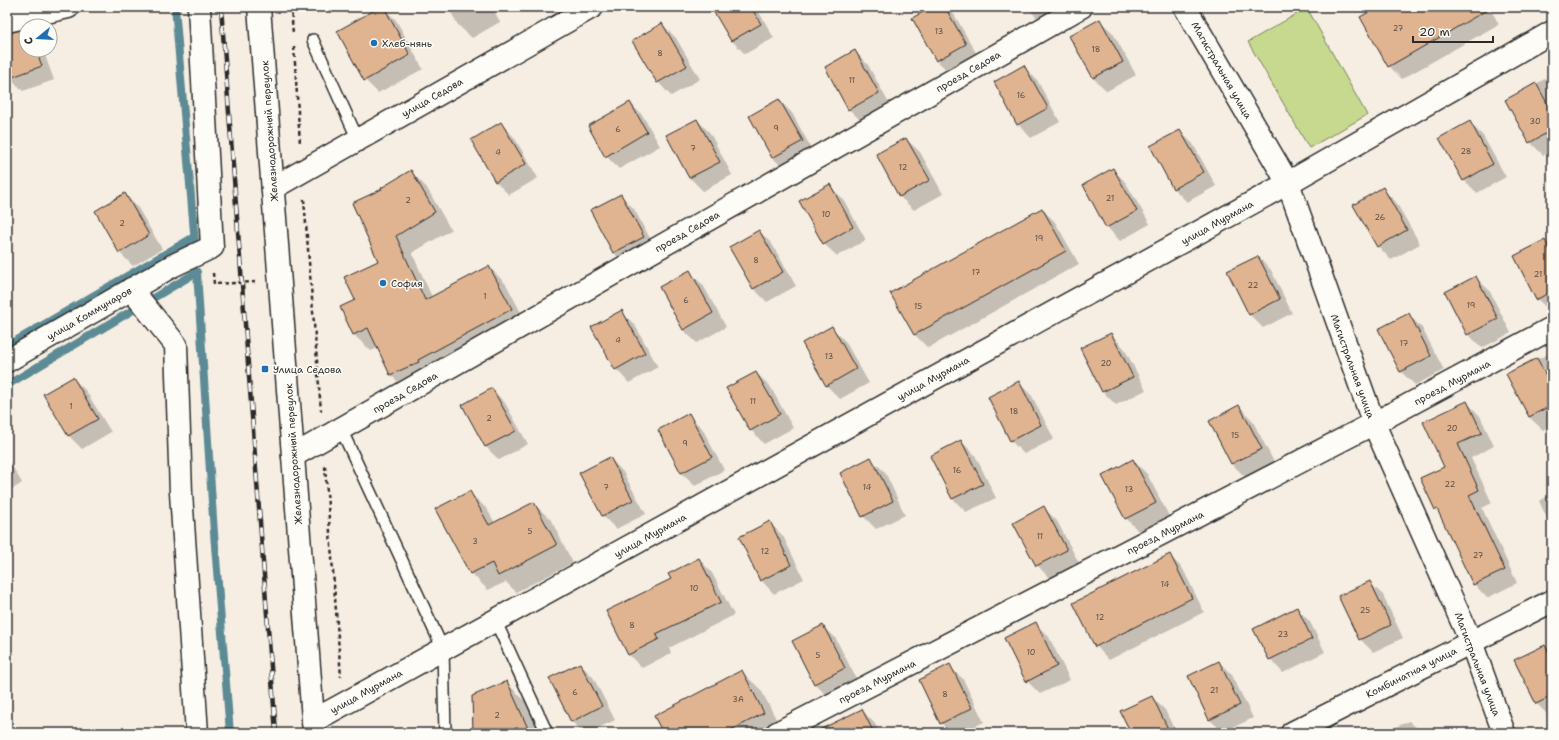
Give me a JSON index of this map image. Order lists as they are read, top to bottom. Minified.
{"streets":{"street":["Магистральная улица","проезд Седова","улица Седова","Железнодорожный переулок","улица Мурмана","улица Коммунаров","проезд Мурмана","Комбинатная улица"]},"crossings":[["Магистральная улица","улица Мурмана"],["Магистральная улица","проезд Мурмана"],["Магистральная улица","Комбинатная улица"],["проезд Седова","Железнодорожный переулок"],["улица Седова","Железнодорожный переулок"],["Железнодорожный переулок","улица Мурмана"]],"places":{"other":["Хлеб-нянь","София"],"transit":["Улица Седова"]},"house_numbers":["27","13","18","8","11","16","30","9","6","7","28","4","12","21","2","10","26","2","19","8","17","21","22","1","6","19","15","4","17","13","20","11","1","18","2","20","15","9","16","22","7","14","13","5","11","3","12","27","14","10","25","12","8","23","10","5","21","6","8","3А","2"],"scale_bar":"20 m","north":"left"}
